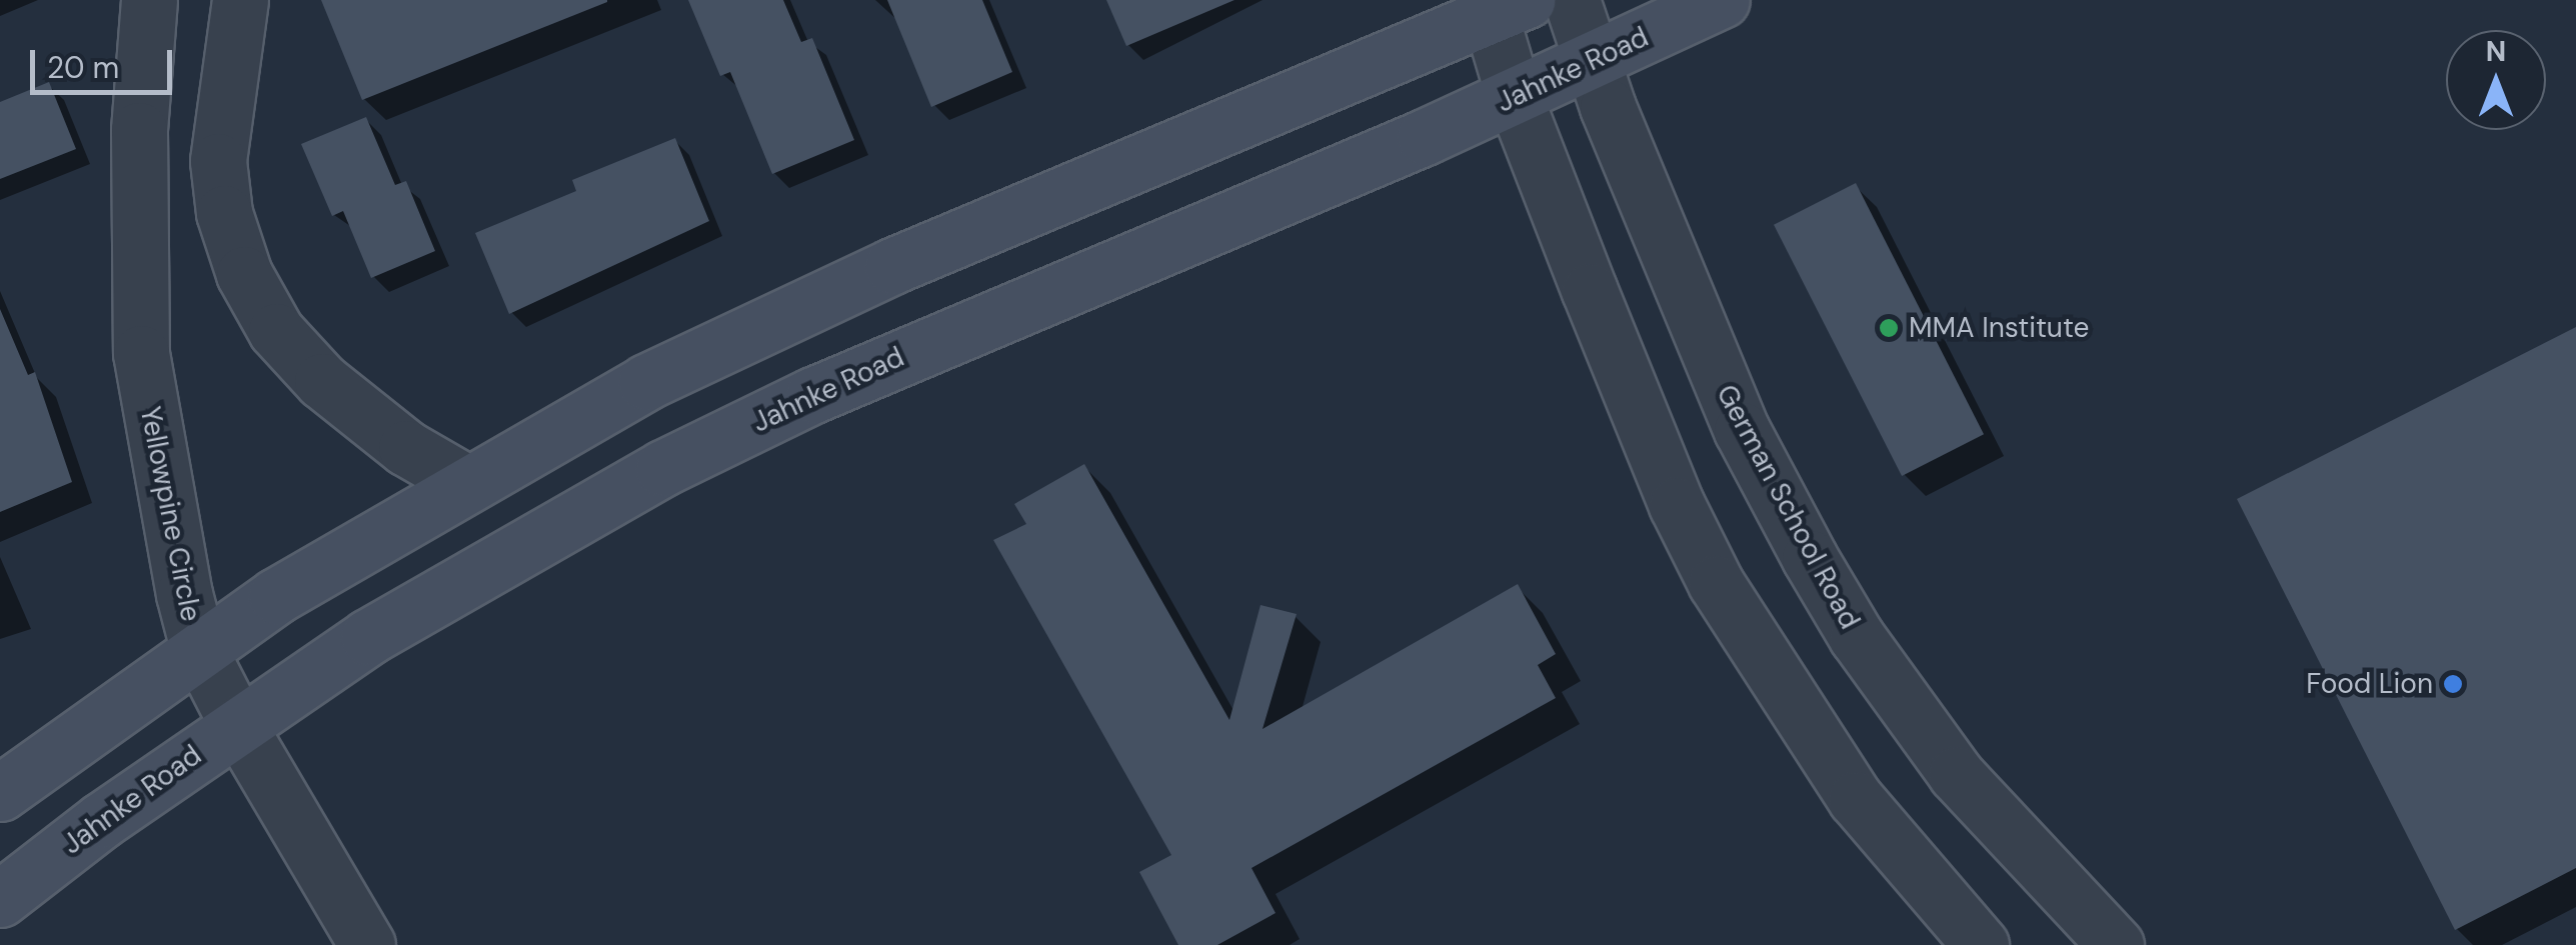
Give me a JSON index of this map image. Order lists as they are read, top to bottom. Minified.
{"streets":{"main road":["Jahnke Road"],"street":["German School Road","Yellowpine Circle"]},"crossings":[["Jahnke Road","German School Road"],["Jahnke Road","Yellowpine Circle"]],"places":["MMA Institute","Food Lion"],"scale_bar":"20 m","north":"top"}
